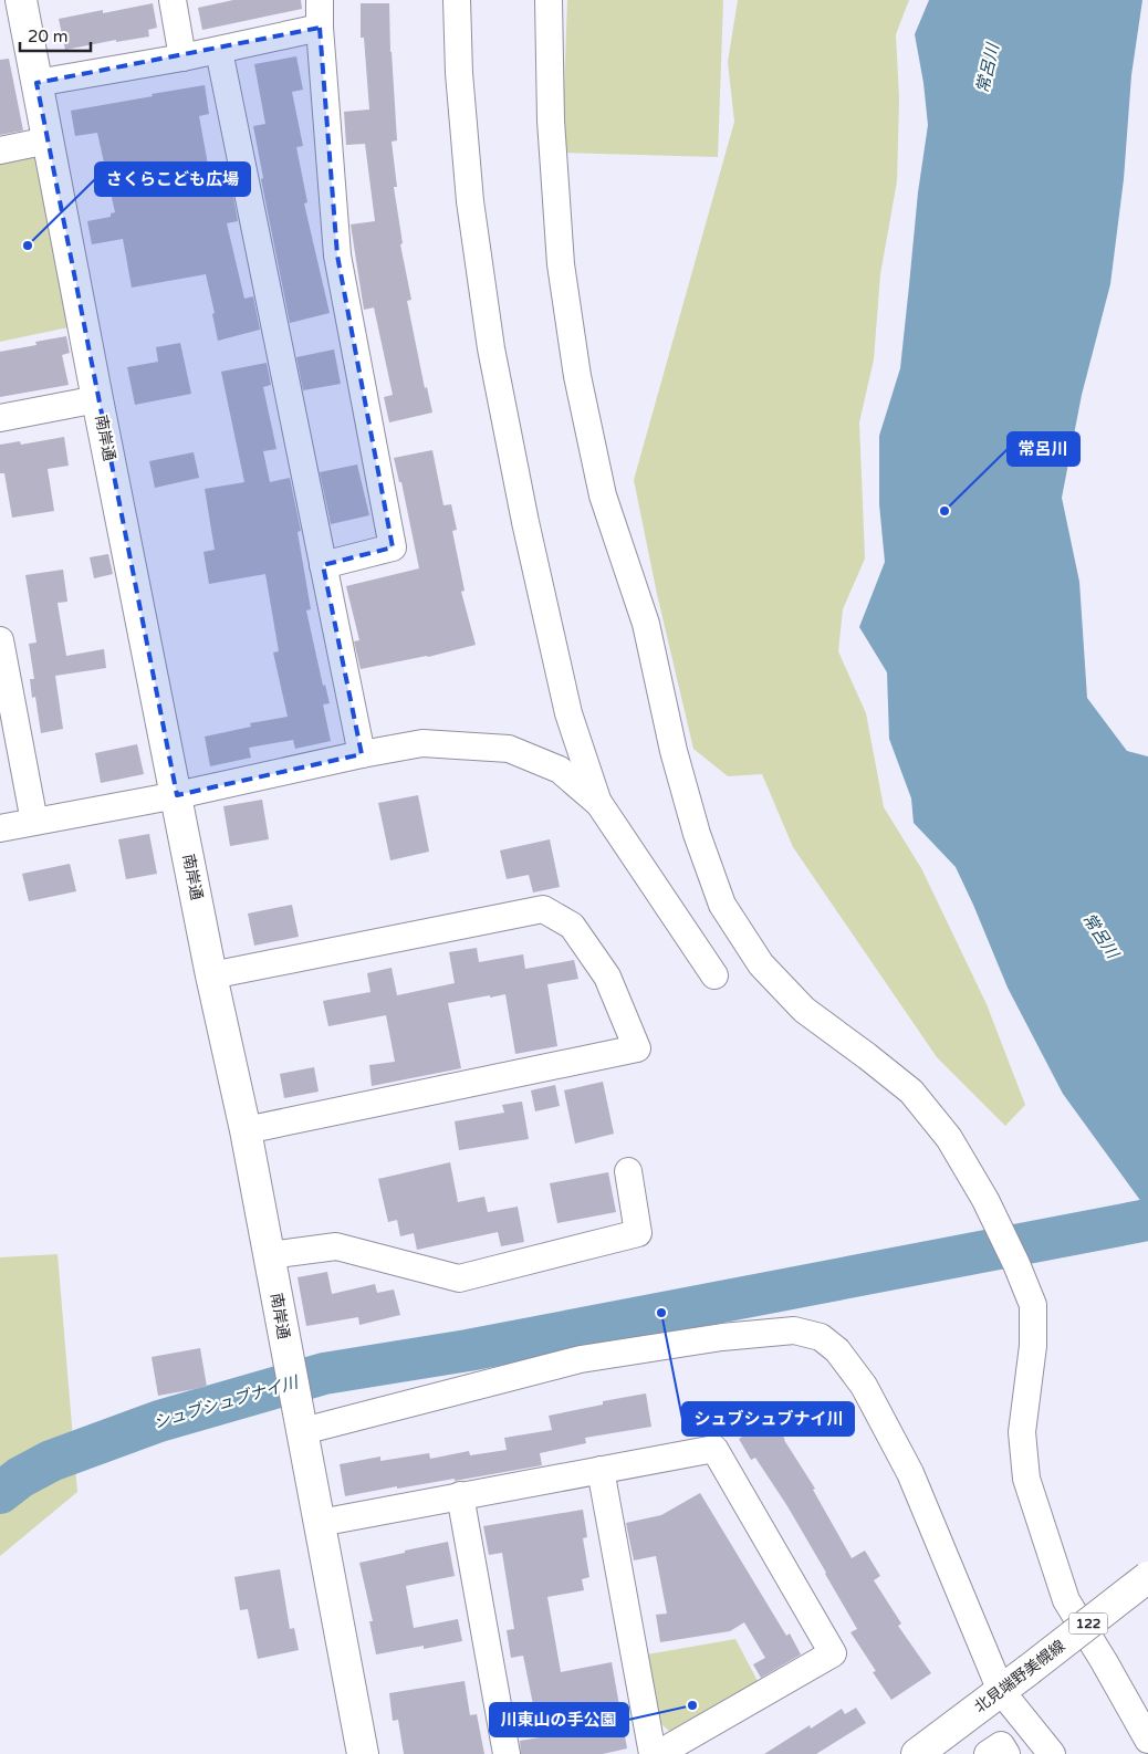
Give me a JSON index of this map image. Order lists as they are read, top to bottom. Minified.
{"streets":{"main road":["南岸通","122","北見端野美幌線"]},"water":["常呂川","シュブシュブナイ川"],"places":["さくらこども広場","常呂川","シュブシュブナイ川","川東山の手公園"],"scale_bar":"20 m"}
